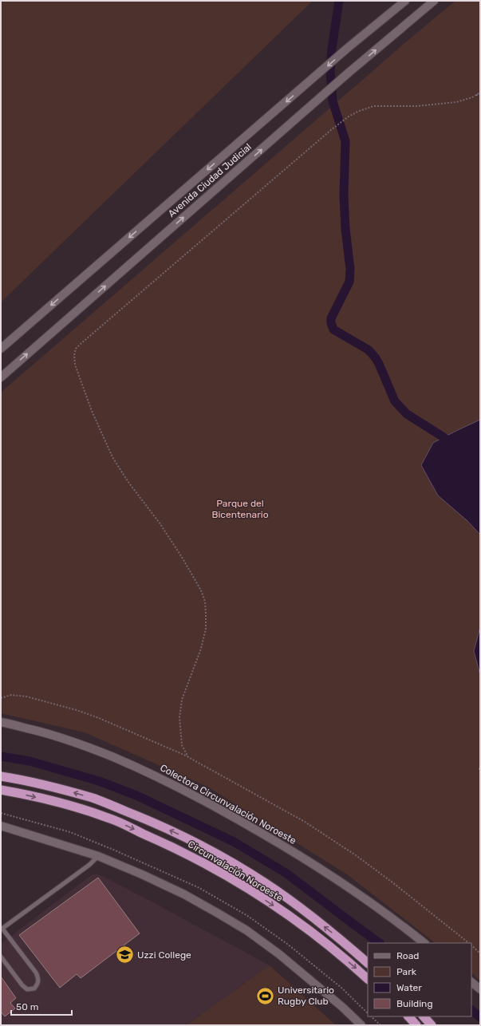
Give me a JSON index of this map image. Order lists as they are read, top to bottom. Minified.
{"streets":{"highway":["Circunvalación Noroeste"],"street":["Avenida Ciudad Judicial","Colectora Circunvalación Noroeste"]},"parks":["Parque del Bicentenario"],"places":{"school or university":["Uzzi College"],"sports":["Universitario Rugby Club"]},"legend":["Road","Park","Water","Building"],"scale_bar":"50 m"}
